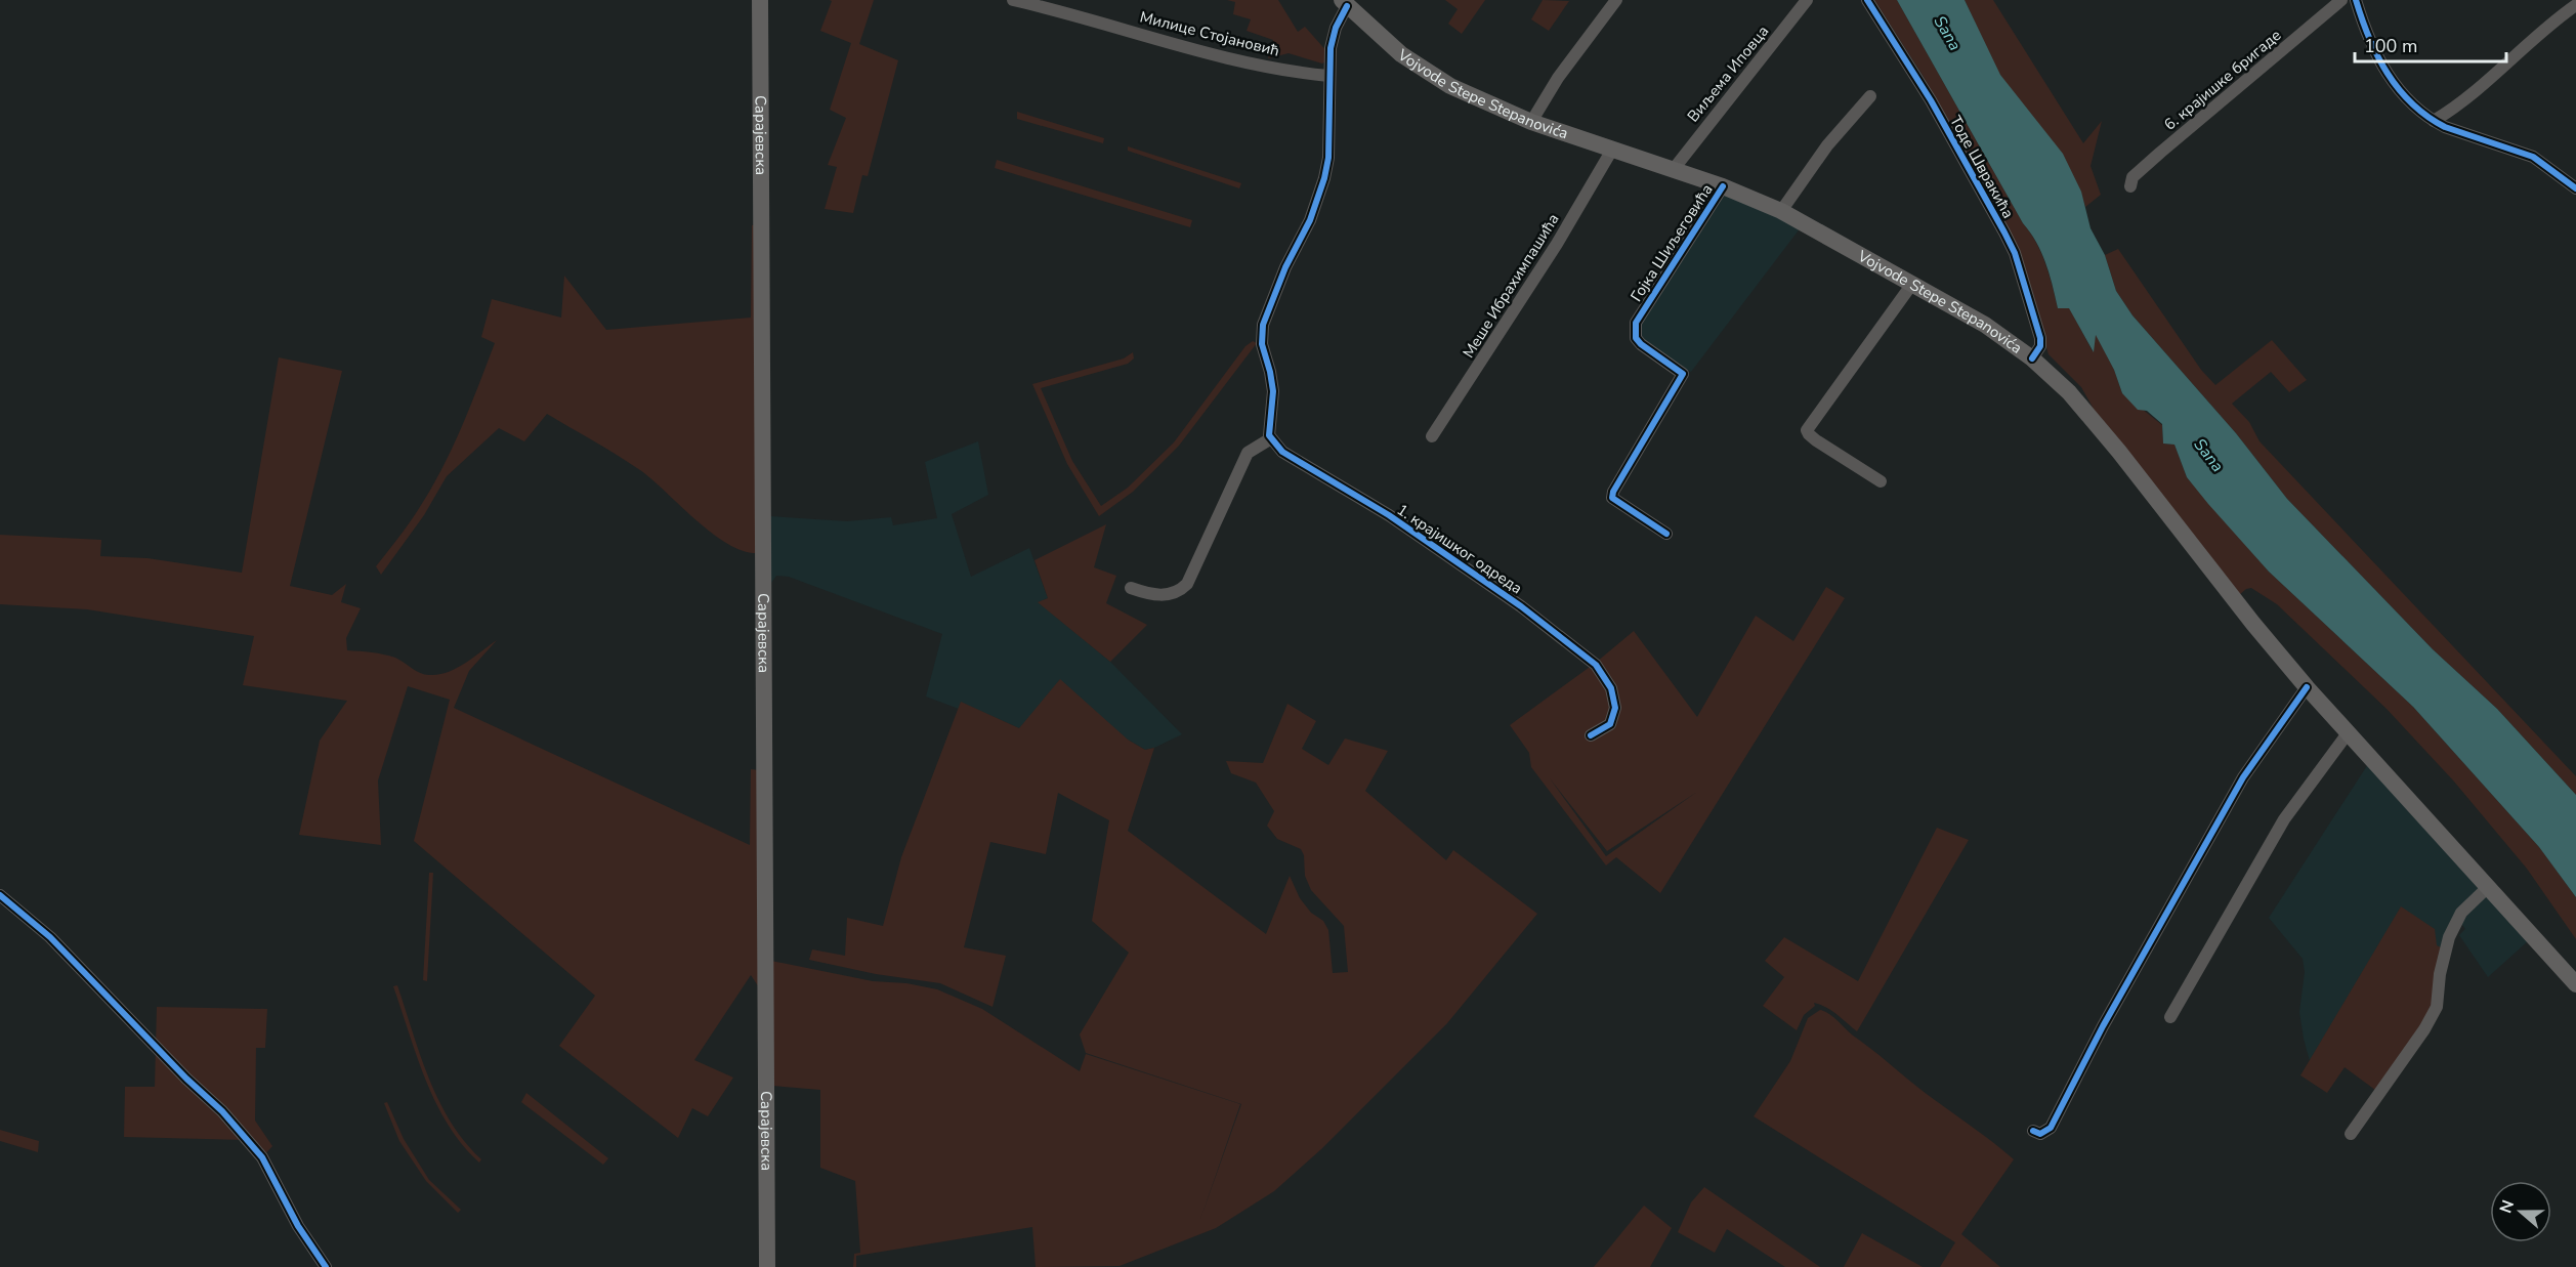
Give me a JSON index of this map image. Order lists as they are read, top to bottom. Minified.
{"streets":{"main road":["Vojvode Stepe Stepanovića","Сарајевска"],"street":["Милице Стојановић","Виљема Иповца","6. крајишке бригаде","Тоде Швракића","Гојка Шиљеговића","Меше Ибрахимпашића","1. крајишког одреда"]},"crossings":[["Виљема Иповца","Vojvode Stepe Stepanovića"],["Vojvode Stepe Stepanovića","Тоде Швракића"],["Vojvode Stepe Stepanovića","Гојка Шиљеговића"],["Vojvode Stepe Stepanovića","Меше Ибрахимпашића"]],"water":["Sana"],"scale_bar":"100 m","north":"left"}
